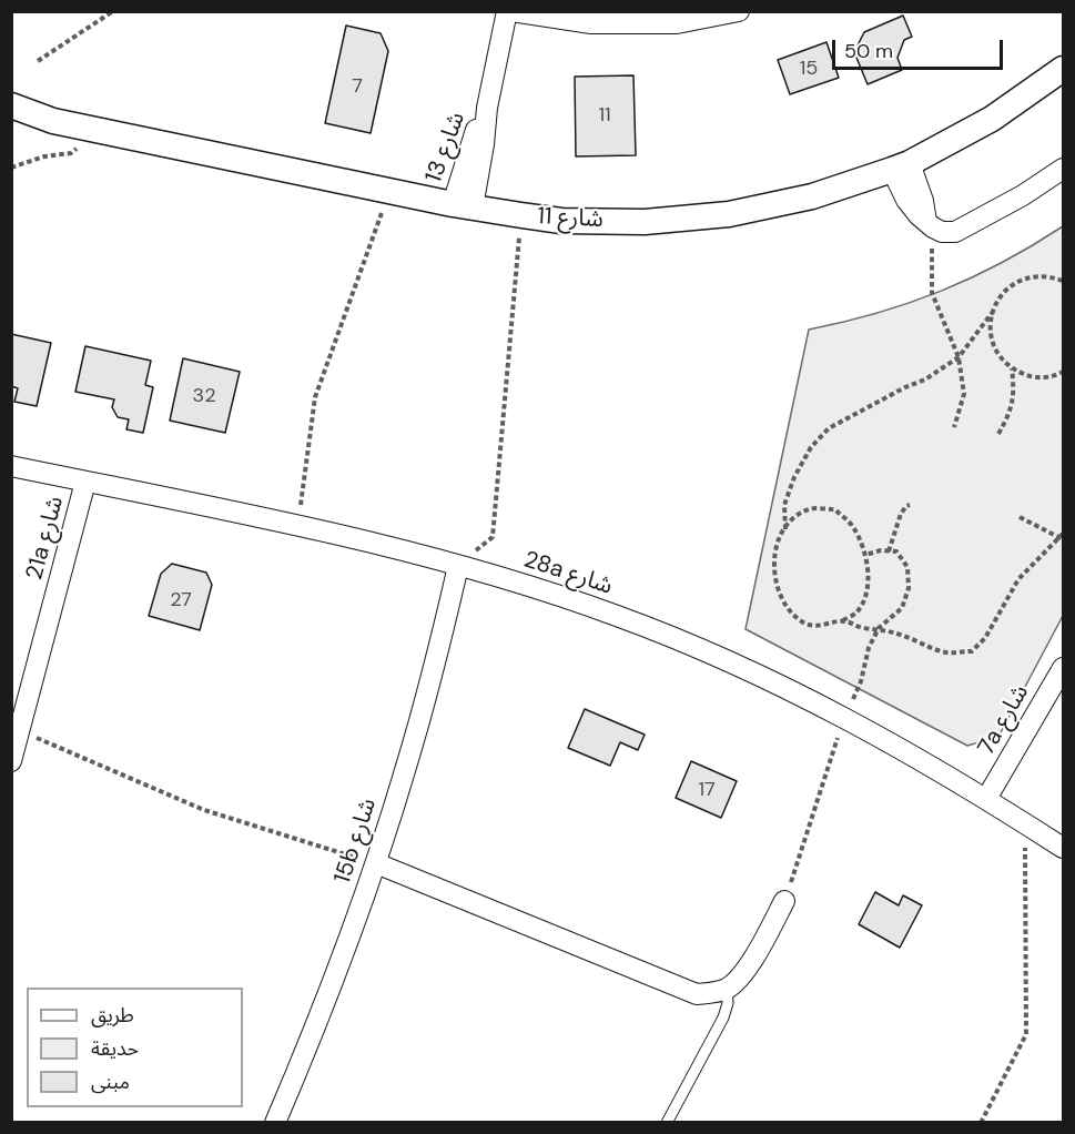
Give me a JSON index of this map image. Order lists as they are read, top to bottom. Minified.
{"streets":{"street":["شارع 13","شارع 11","21a شارع","28a شارع","7a شارع","15b شارع"]},"crossings":[["شارع 13","شارع 11"],["21a شارع","28a شارع"],["28a شارع","7a شارع"],["28a شارع","15b شارع"]],"house_numbers":["15","7","11","32","27","17"],"legend":["طريق","حديقة","مبنى"],"scale_bar":"50 m"}
